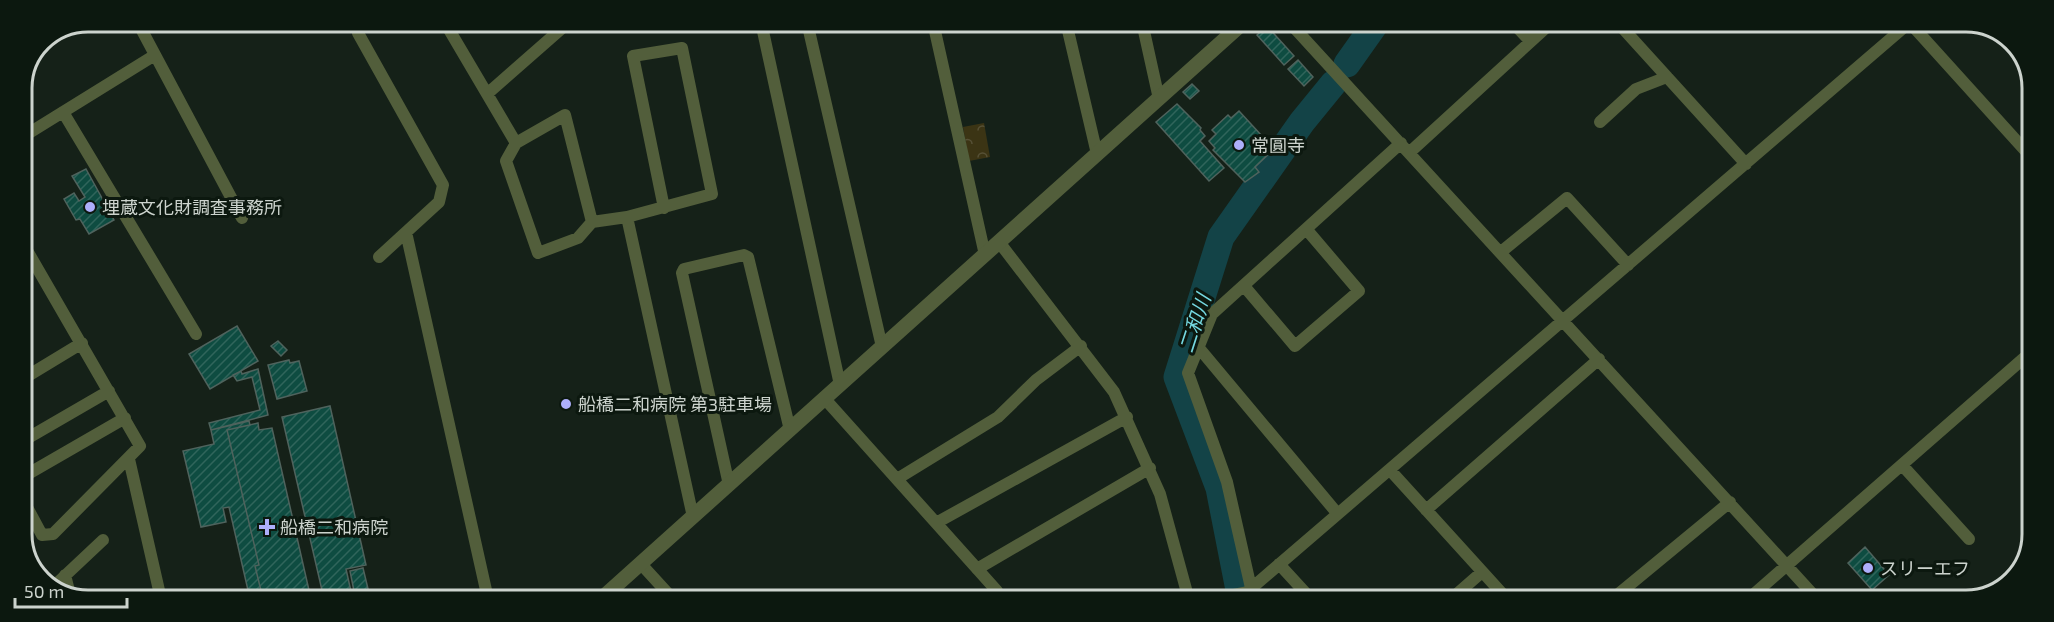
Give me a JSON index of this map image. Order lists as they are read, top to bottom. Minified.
{"water":["二和川"],"places":{"other":["常圓寺","埋蔵文化財調査事務所","船橋二和病院 第3駐車場","スリーエフ"],"health":["船橋二和病院"]},"scale_bar":"50 m"}
